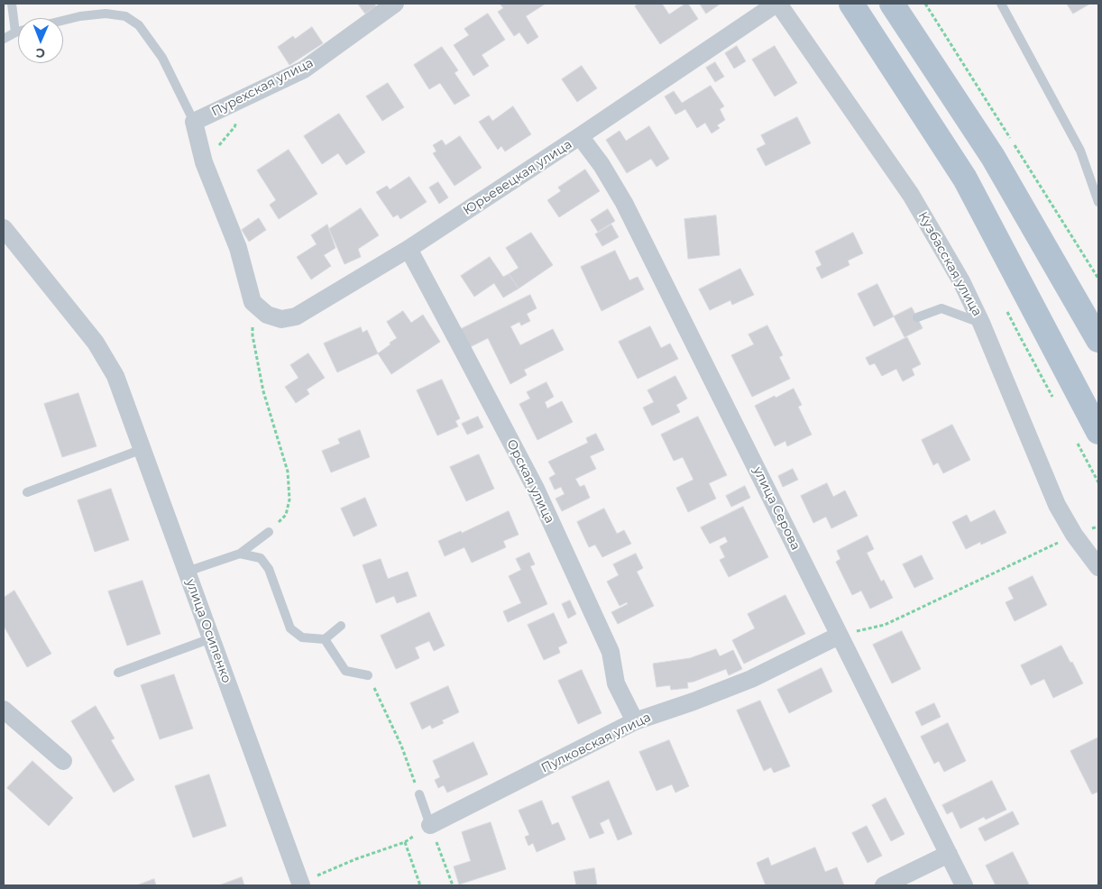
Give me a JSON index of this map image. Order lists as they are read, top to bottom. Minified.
{"streets":{"street":["Пурехская улица","Юрьевецкая улица","Кузбасская улица","Орская улица","улица Серова","улица Осипенко","Пулковская улица"]},"crossings":[["Юрьевецкая улица","Кузбасская улица"],["Юрьевецкая улица","Орская улица"],["Юрьевецкая улица","улица Серова"],["Орская улица","Пулковская улица"],["улица Серова","Пулковская улица"]],"north":"bottom"}
